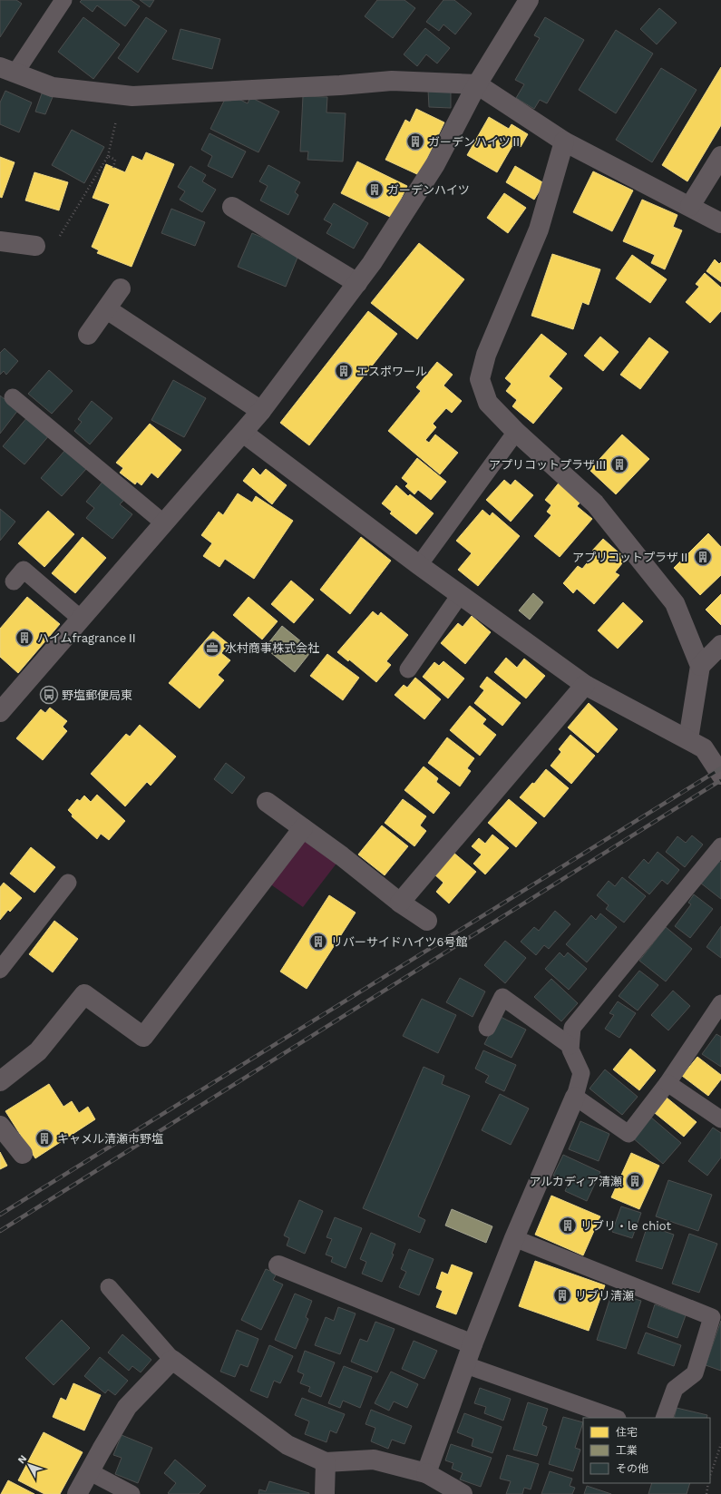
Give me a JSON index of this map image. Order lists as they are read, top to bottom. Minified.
{"places":{"building":["ガーデンハイツⅡ","ガーデンハイツ","エスポワール","アプリコットプラザⅢ","アプリコットプラザⅡ","ハイムfragranceⅡ","リバーサイドハイツ6号館","キャメル清瀬市野塩","アルカディア清瀬","リブリ・le chiot","リブリ清瀬"],"office":["水村商事株式会社"],"bus stop":["野塩郵便局東"]},"legend":["住宅","工業","その他"],"north":"top left"}
